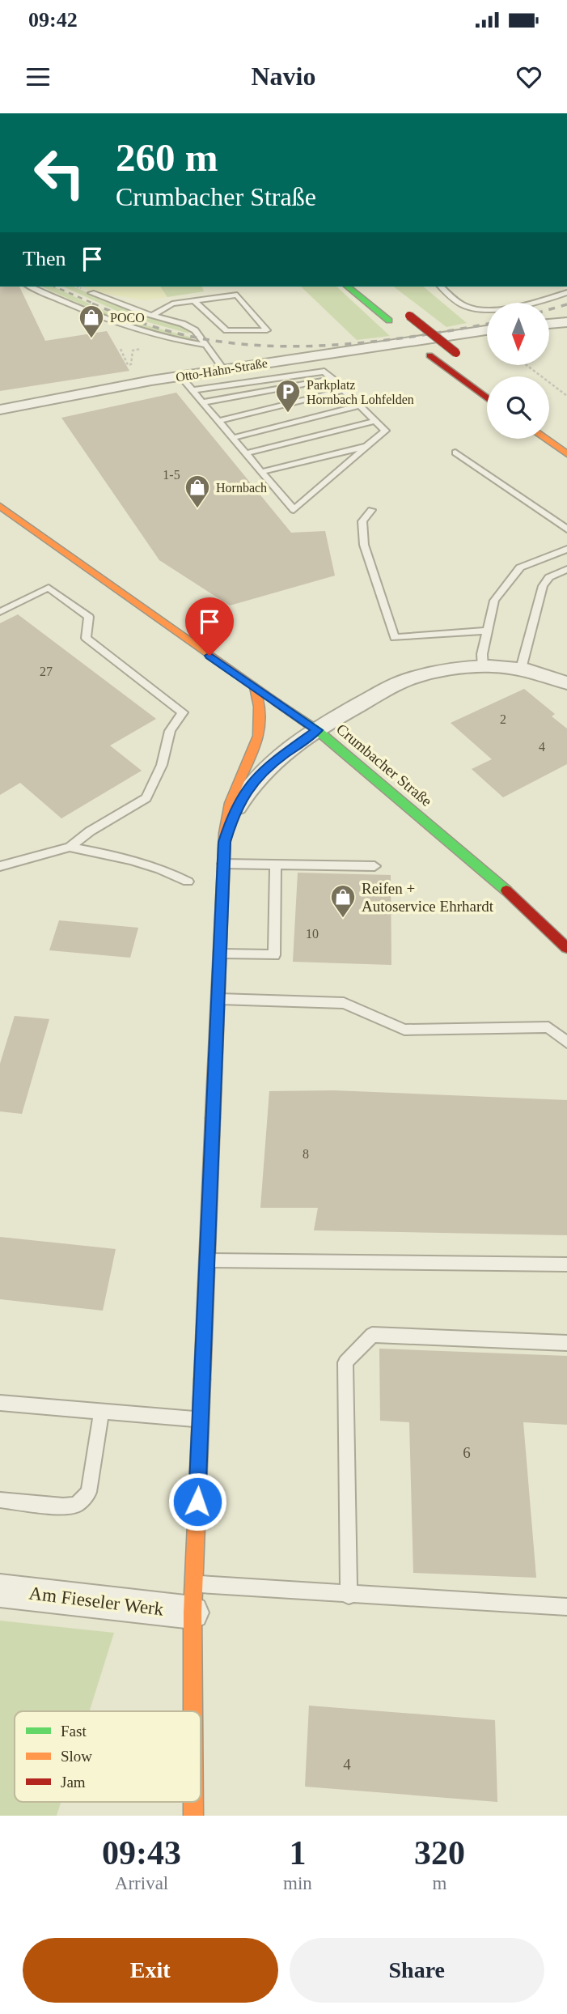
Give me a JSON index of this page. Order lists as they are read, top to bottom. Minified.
{"streets":{"main road":["Crumbacher Straße"],"street":["Otto-Hahn-Straße","Am Fieseler Werk"]},"places":{"shop":["POCO","Hornbach","Reifen + Autoservice Ehrhardt"],"parking":["Parkplatz Hornbach Lohfelden"]},"house_numbers":["1-5","27","2","4","10","8","6","4"],"legend":["Fast","Slow","Jam"],"north":"bottom","page":{"status":"09:42","header":"Navio","turn":["260 m","Crumbacher Straße"],"then":"Then","eta":["09:43","Arrival","1","min","320","m"],"buttons":["Exit","Share"]}}
